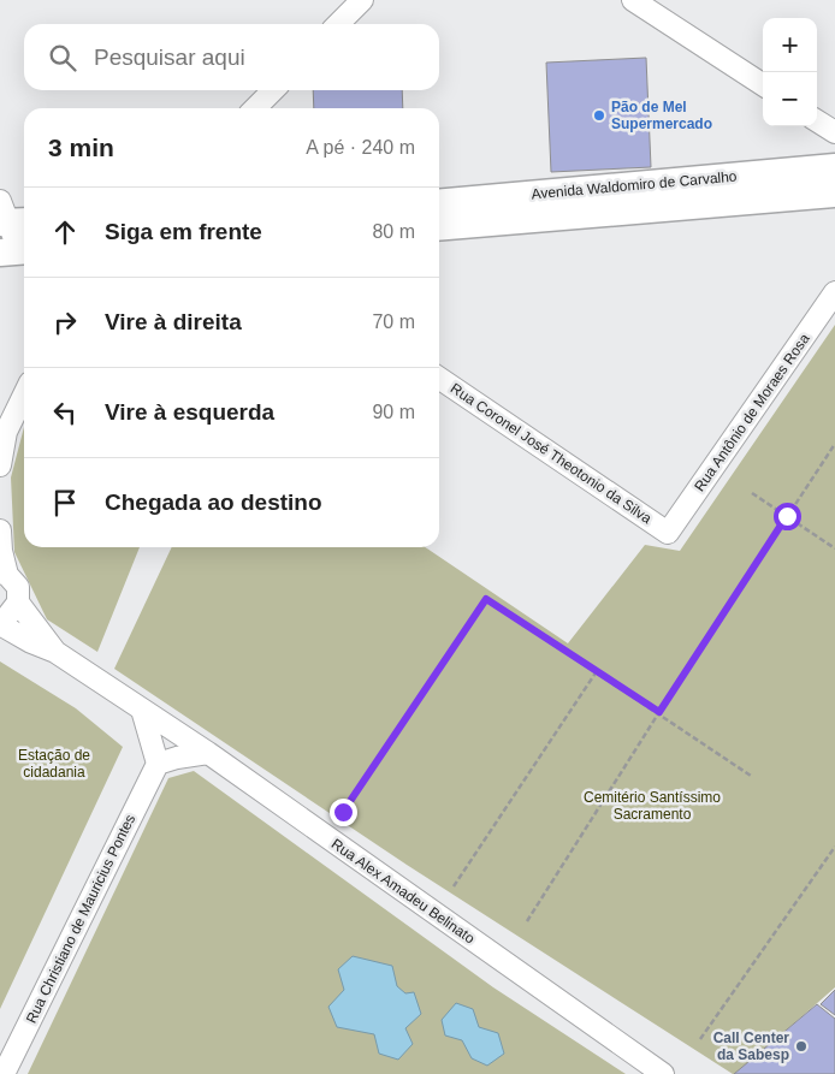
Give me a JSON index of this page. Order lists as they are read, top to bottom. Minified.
{"streets":{"main road":["Avenida Waldomiro de Carvalho"],"street":["Rua Antônio de Moraes Rosa","Rua Coronel José Theotonio da Silva","Rua Alex Amadeu Belinato","Rua Christiano de Mauricius Pontes"]},"crossings":[["Rua Antônio de Moraes Rosa","Rua Coronel José Theotonio da Silva"]],"parks":["Estação de cidadania","Cemitério Santíssimo Sacramento"],"places":["Pão de Mel Supermercado","Call Center da Sabesp"],"page":{"map_buttons":["+","−"],"search":"Pesquisar aqui","heading":["3 min","A pé · 240 m"],"list":[["Siga em frente","80 m"],["Vire à direita","70 m"],["Vire à esquerda","90 m"],"Chegada ao destino"]}}
